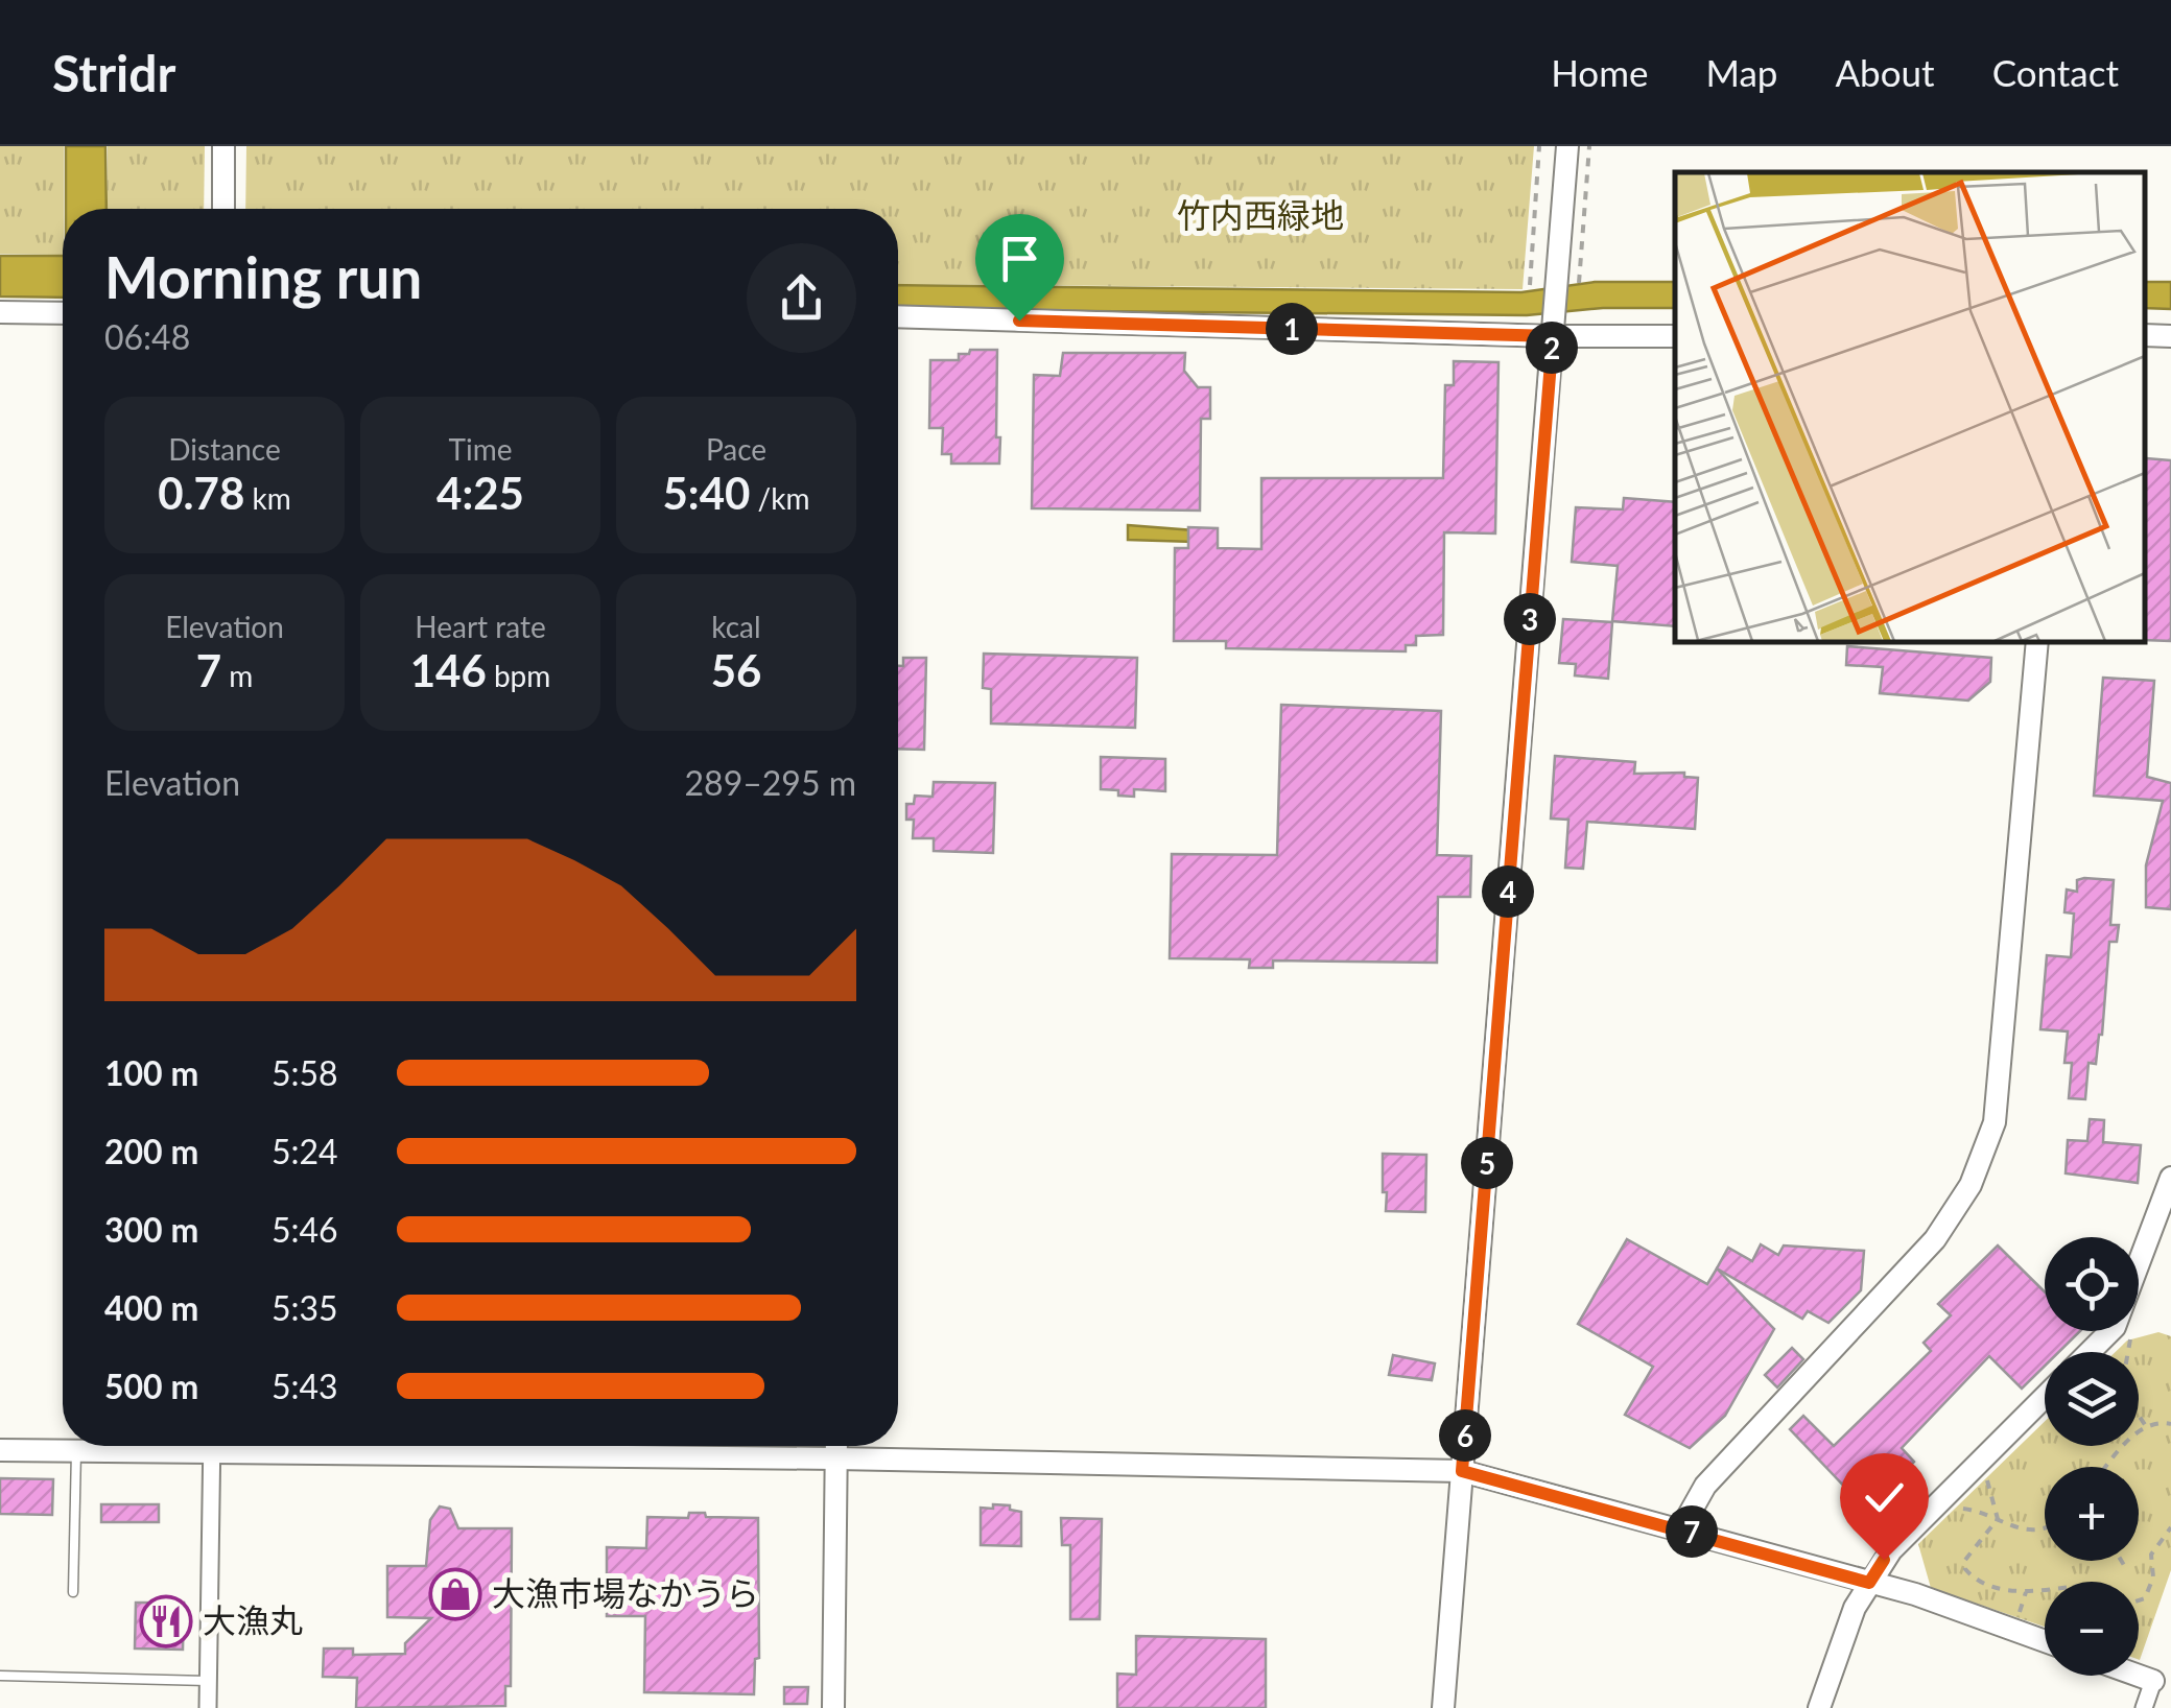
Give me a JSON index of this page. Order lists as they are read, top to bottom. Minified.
{"parks":["竹内西緑地"],"places":{"shop":["大漁市場なかうら"],"restaurant":["大漁丸"]},"page":{"header":"Stridr","nav":["Home","Map","About","Contact"],"heading":["Morning run","06:48"],"pins":["1","2","3","4","5","6","7"],"stats":[["Distance","0.78 km"],["Time","4:25"],["Pace","5:40 /km"],["Elevation","7 m"],["Heart rate","146 bpm"],["kcal","56"]],"chart":["Elevation","289–295 m"],"list":[{"name":"100 m","note":"5:58"},{"name":"200 m","note":"5:24"},{"name":"300 m","note":"5:46"},{"name":"400 m","note":"5:35"},{"name":"500 m","note":"5:43"}],"map_buttons":["+","−"]}}
